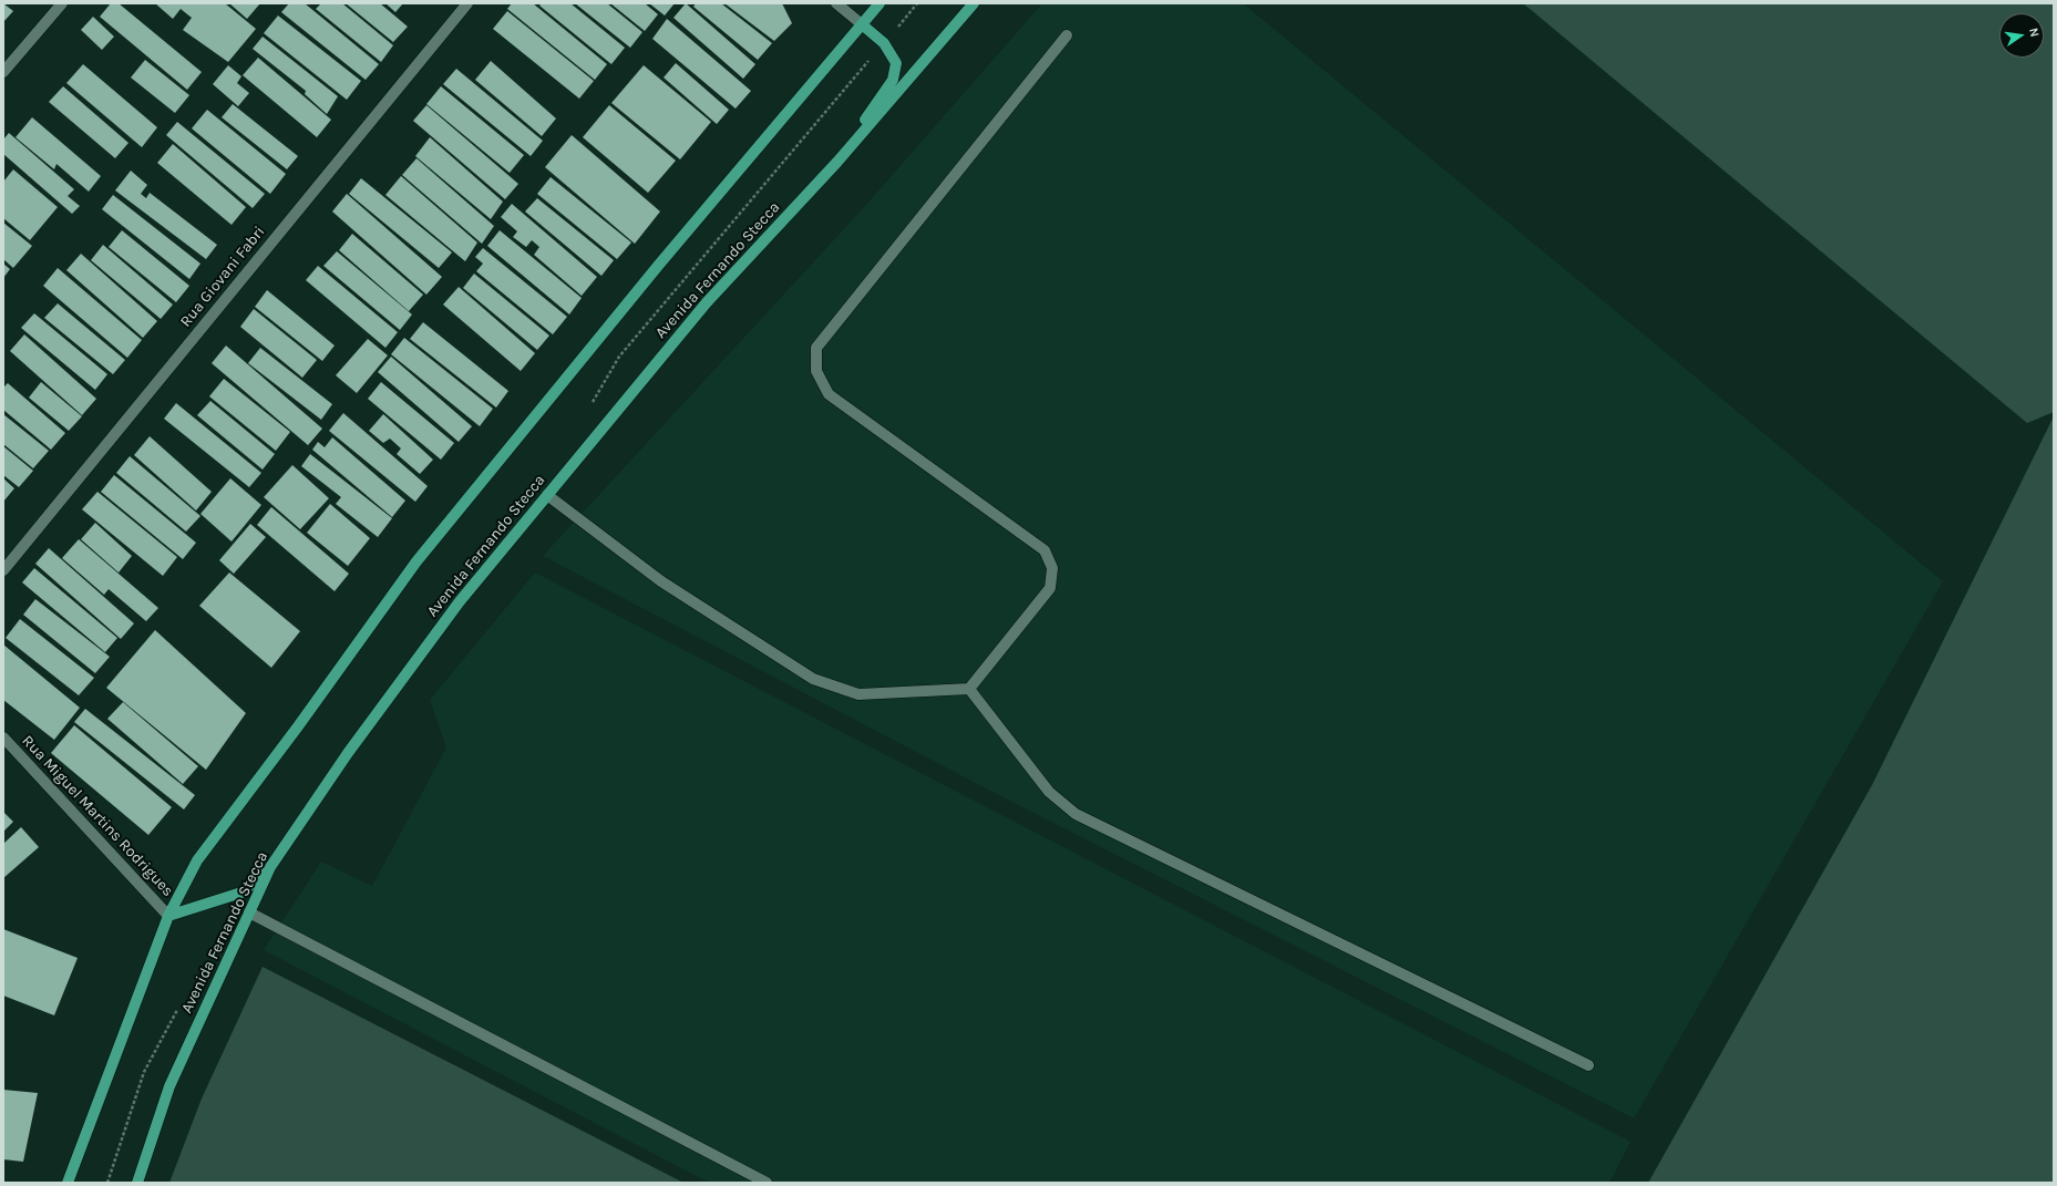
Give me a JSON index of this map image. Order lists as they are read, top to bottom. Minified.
{"streets":{"main road":["Avenida Fernando Stecca"],"street":["Rua Giovani Fabri","Rua Miguel Martins Rodrigues"]},"north":"right"}
